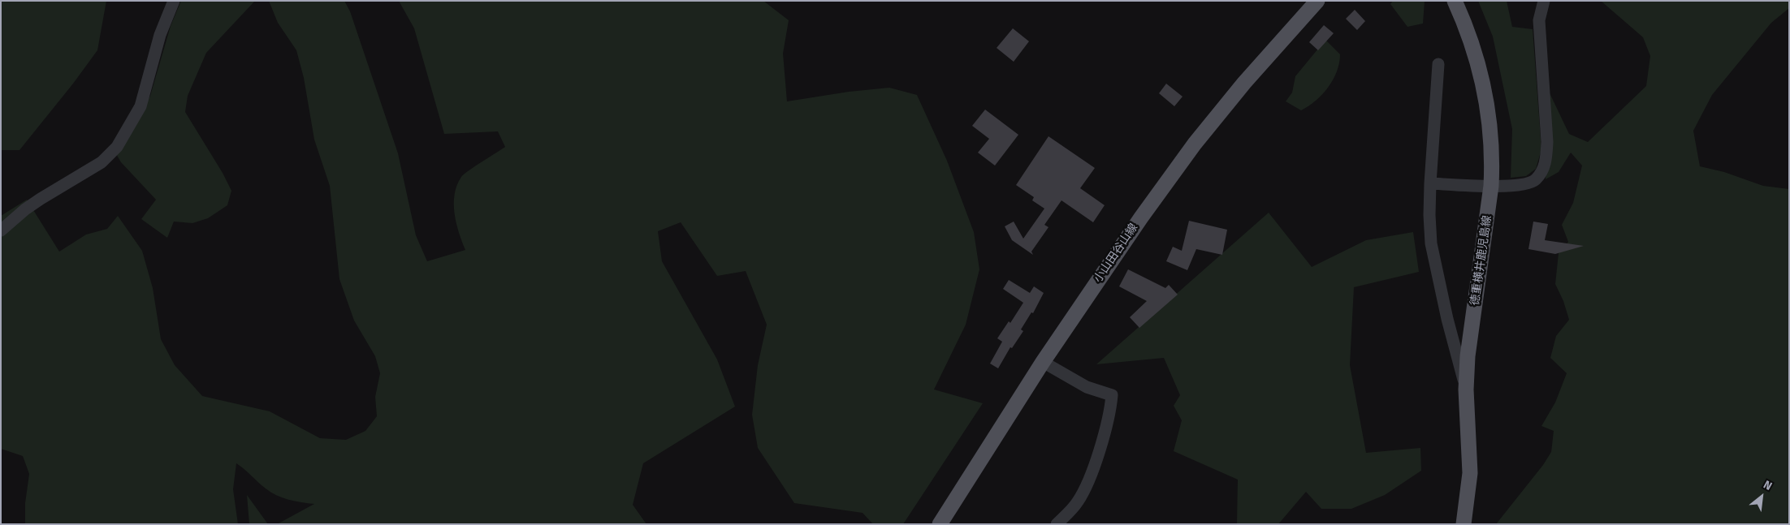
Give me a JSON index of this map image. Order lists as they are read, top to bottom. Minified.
{"streets":{"main road":["小山田谷山線","徳重横井鹿児島線"]},"north":"top right"}
